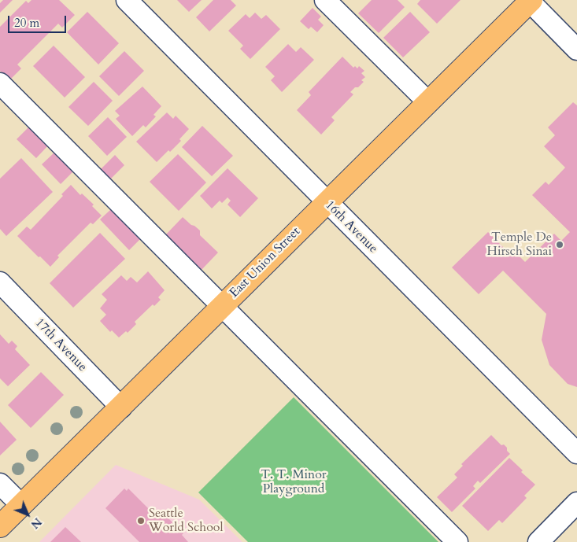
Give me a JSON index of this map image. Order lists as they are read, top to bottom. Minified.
{"streets":{"main road":["East Union Street"],"street":["16th Avenue","17th Avenue"]},"crossings":[["16th Avenue","East Union Street"],["East Union Street","17th Avenue"]],"parks":["T. T. Minor Playground"],"places":["Temple De Hirsch Sinai","Seattle World School"],"scale_bar":"20 m","north":"bottom right"}
